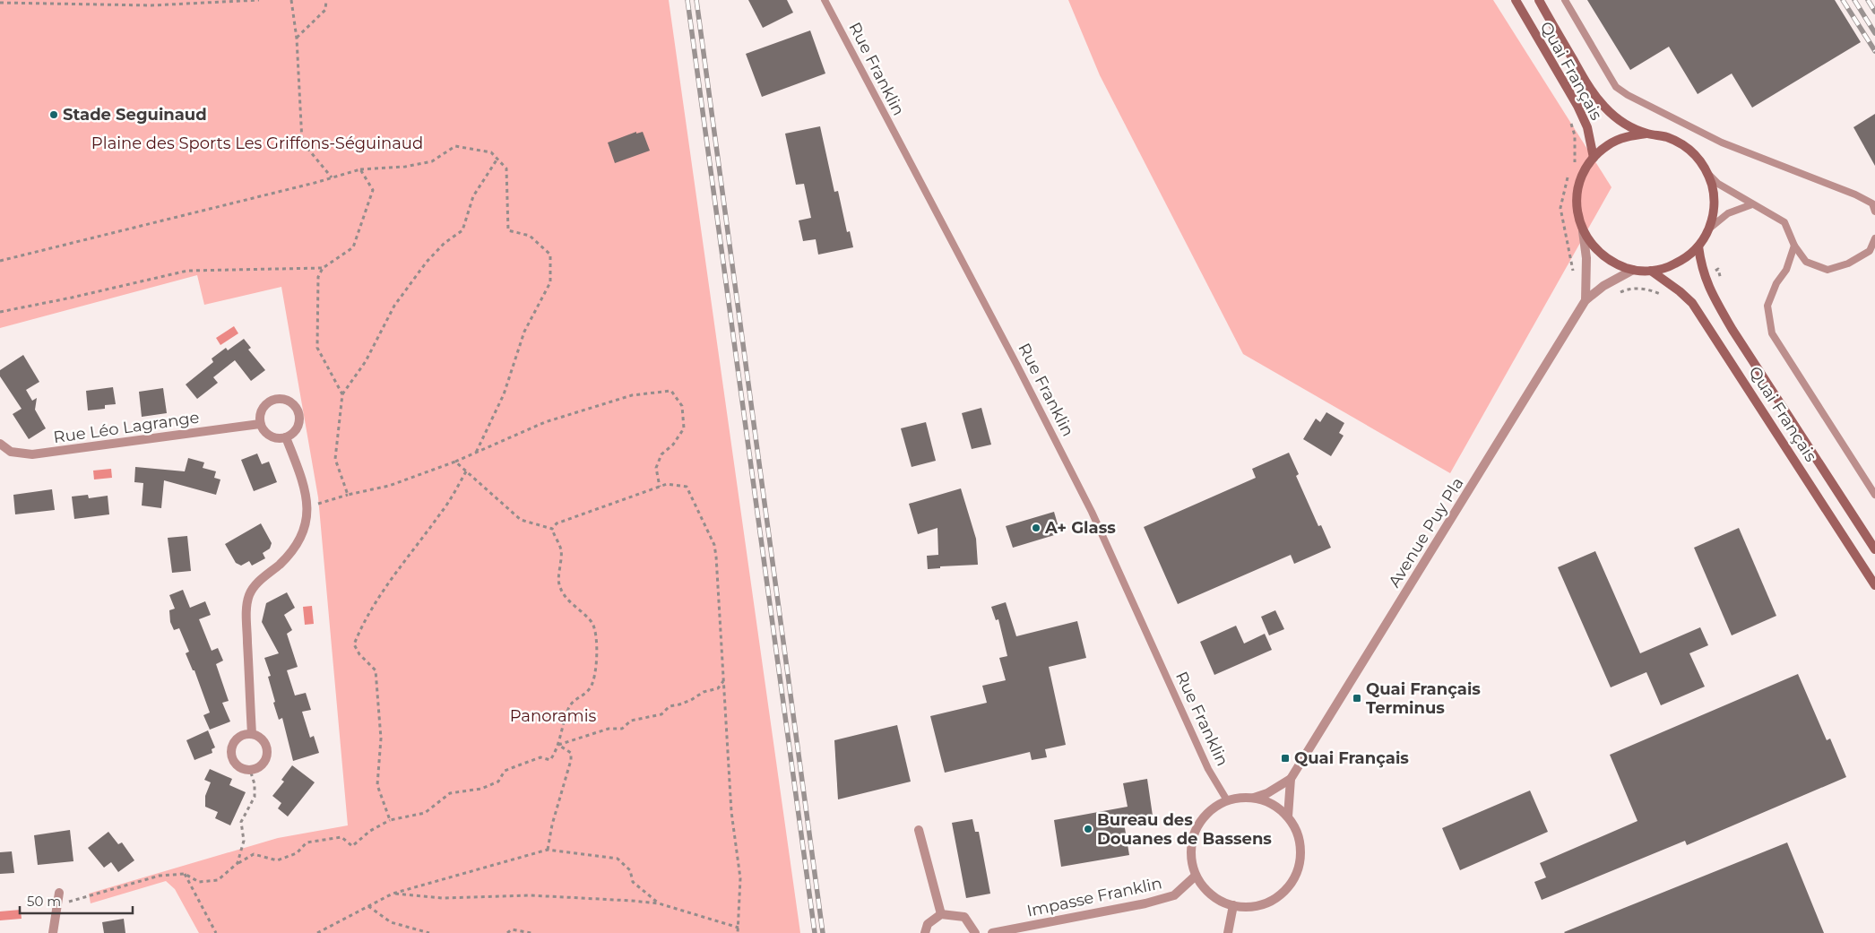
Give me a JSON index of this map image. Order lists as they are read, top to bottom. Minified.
{"streets":{"main road":["Quai Français"],"street":["Rue Léo Lagrange","Avenue Puy Pla","Impasse Franklin"],"lane":["Rue Franklin"]},"crossings":[["Rue Franklin","Avenue Puy Pla"],["Rue Franklin","Impasse Franklin"],["Quai Français","Avenue Puy Pla"],["Avenue Puy Pla","Impasse Franklin"]],"parks":["Plaine des Sports Les Griffons-Séguinaud","Panoramis"],"places":{"other":["Stade Seguinaud","A+ Glass","Bureau des Douanes de Bassens"],"transit":["Quai Français Terminus","Quai Français"]},"scale_bar":"50 m"}
